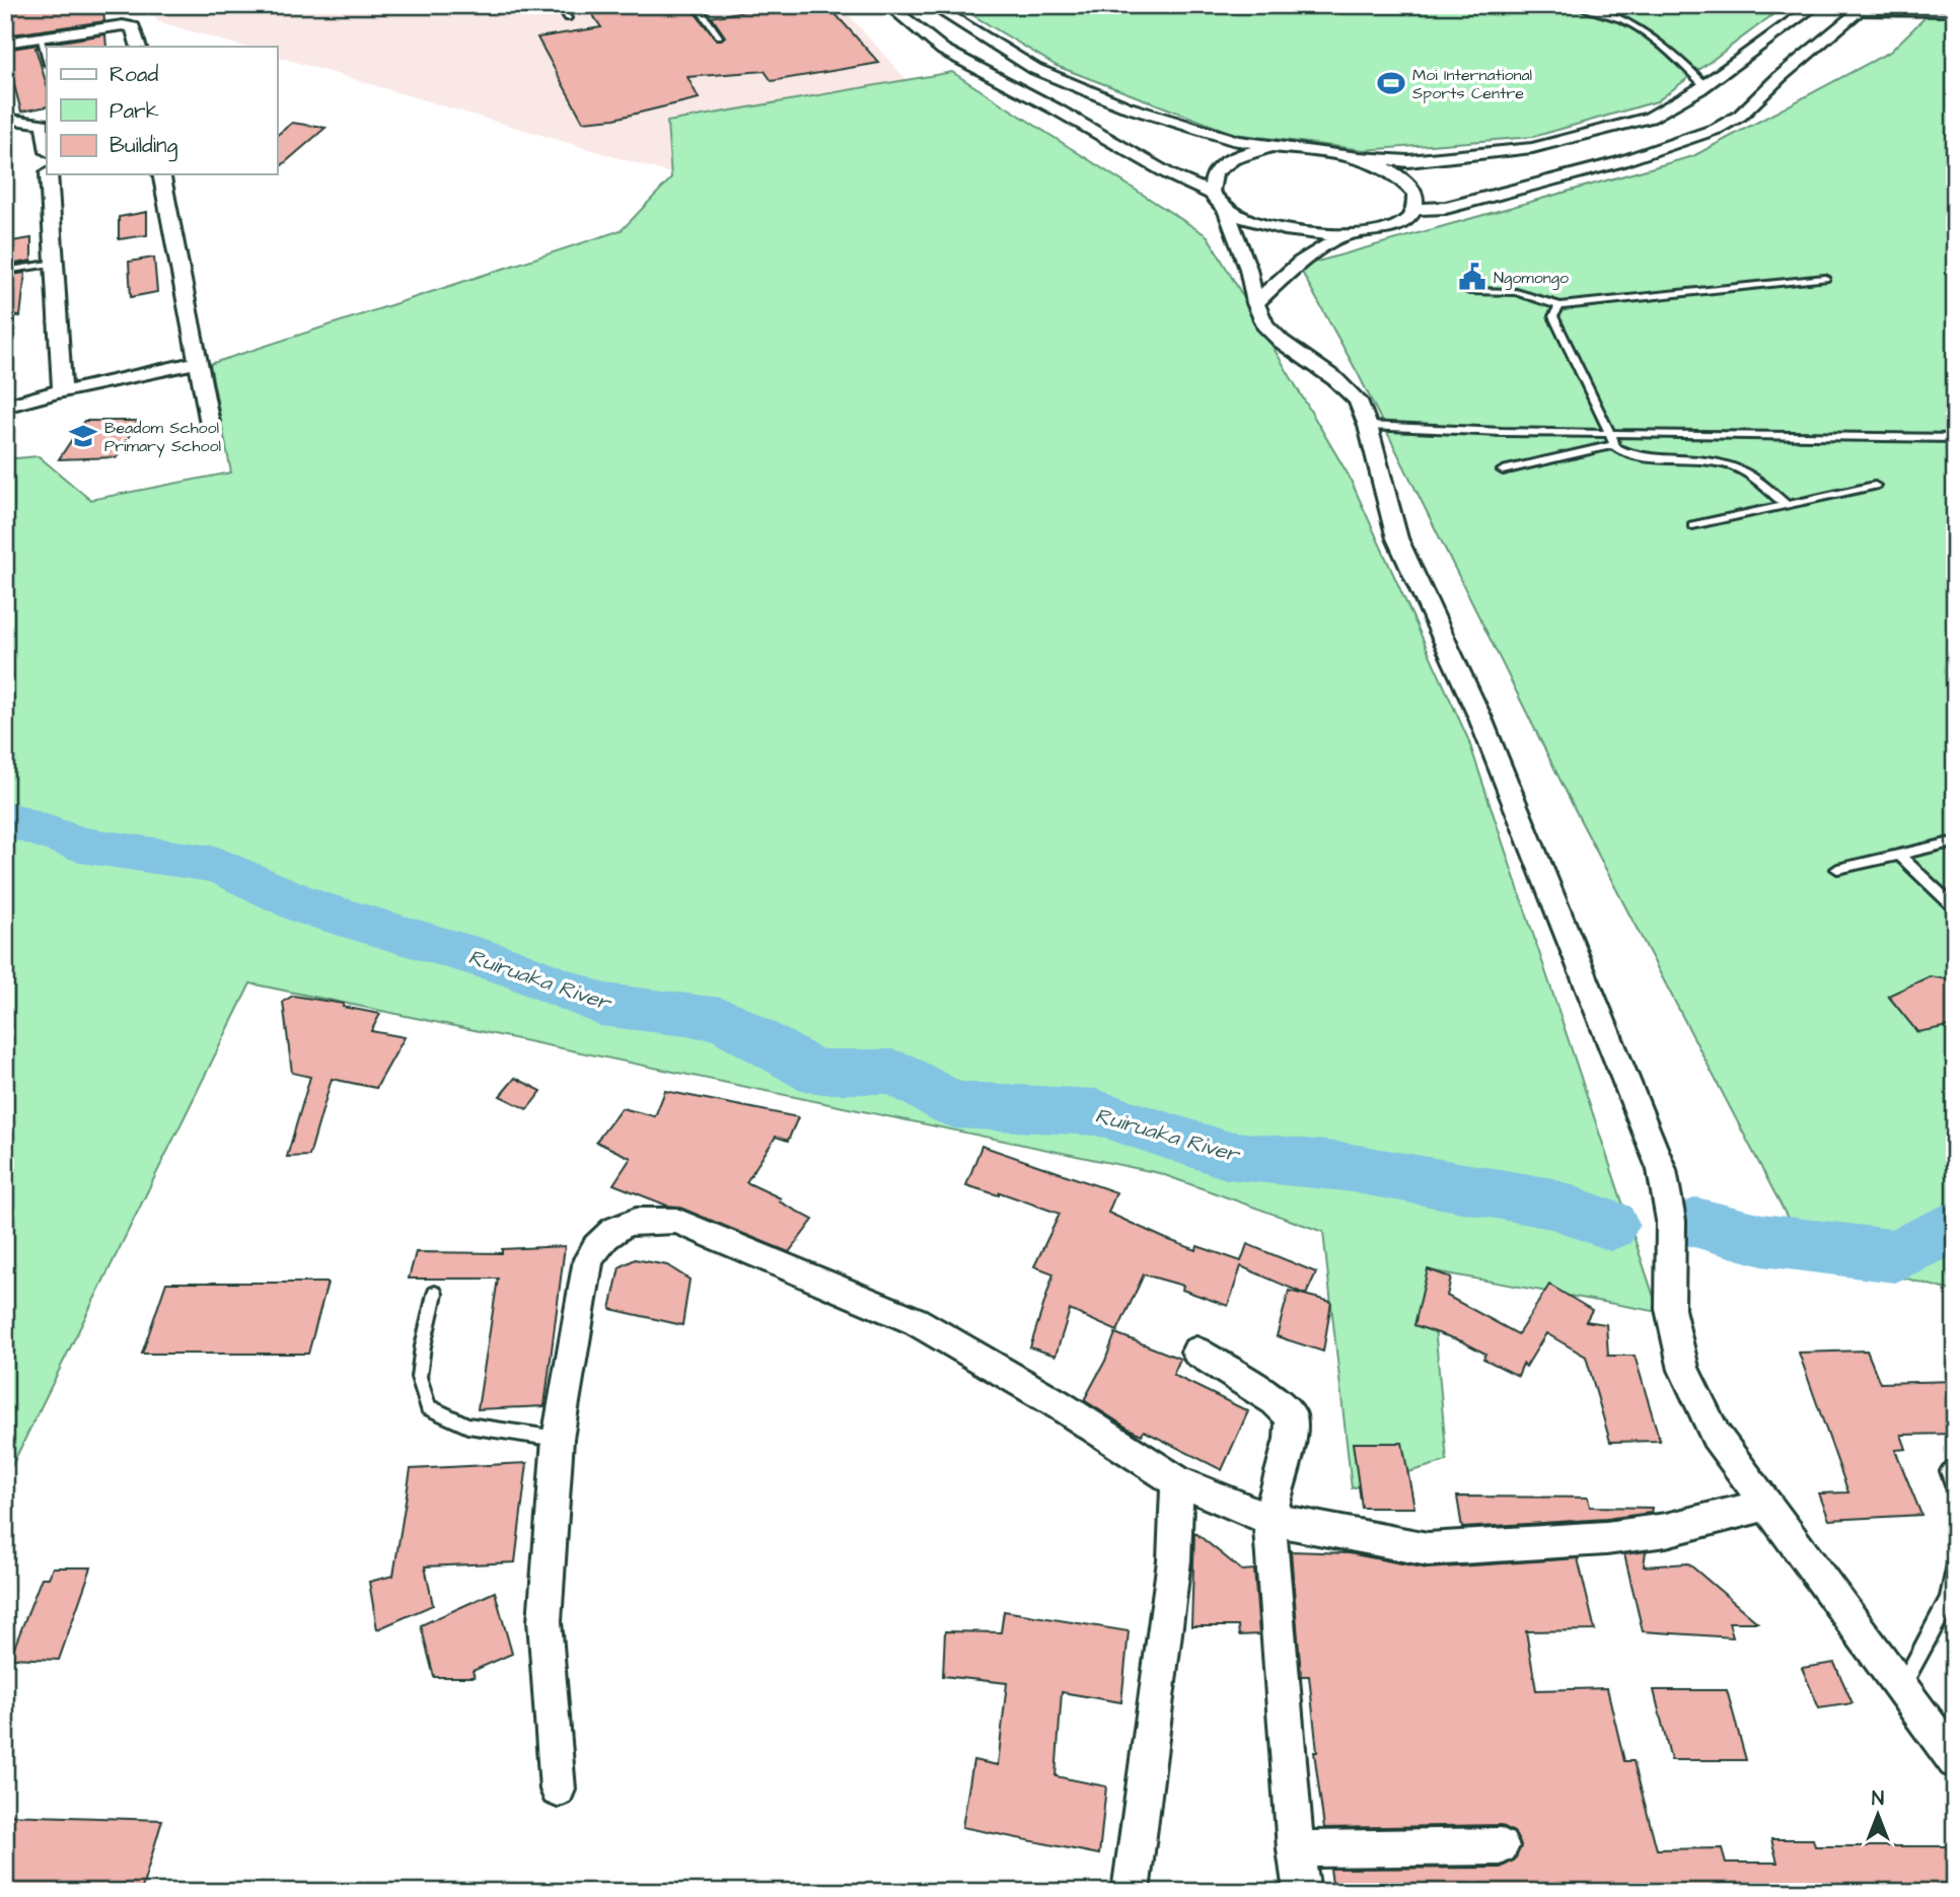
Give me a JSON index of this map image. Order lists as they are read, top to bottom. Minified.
{"water":["Ruiruaka River"],"places":{"sports":["Moi International Sports Centre"],"public building":["Ngomongo"],"school or university":["Beadom School Primary School"]},"legend":["Road","Park","Building"],"north":"top"}
